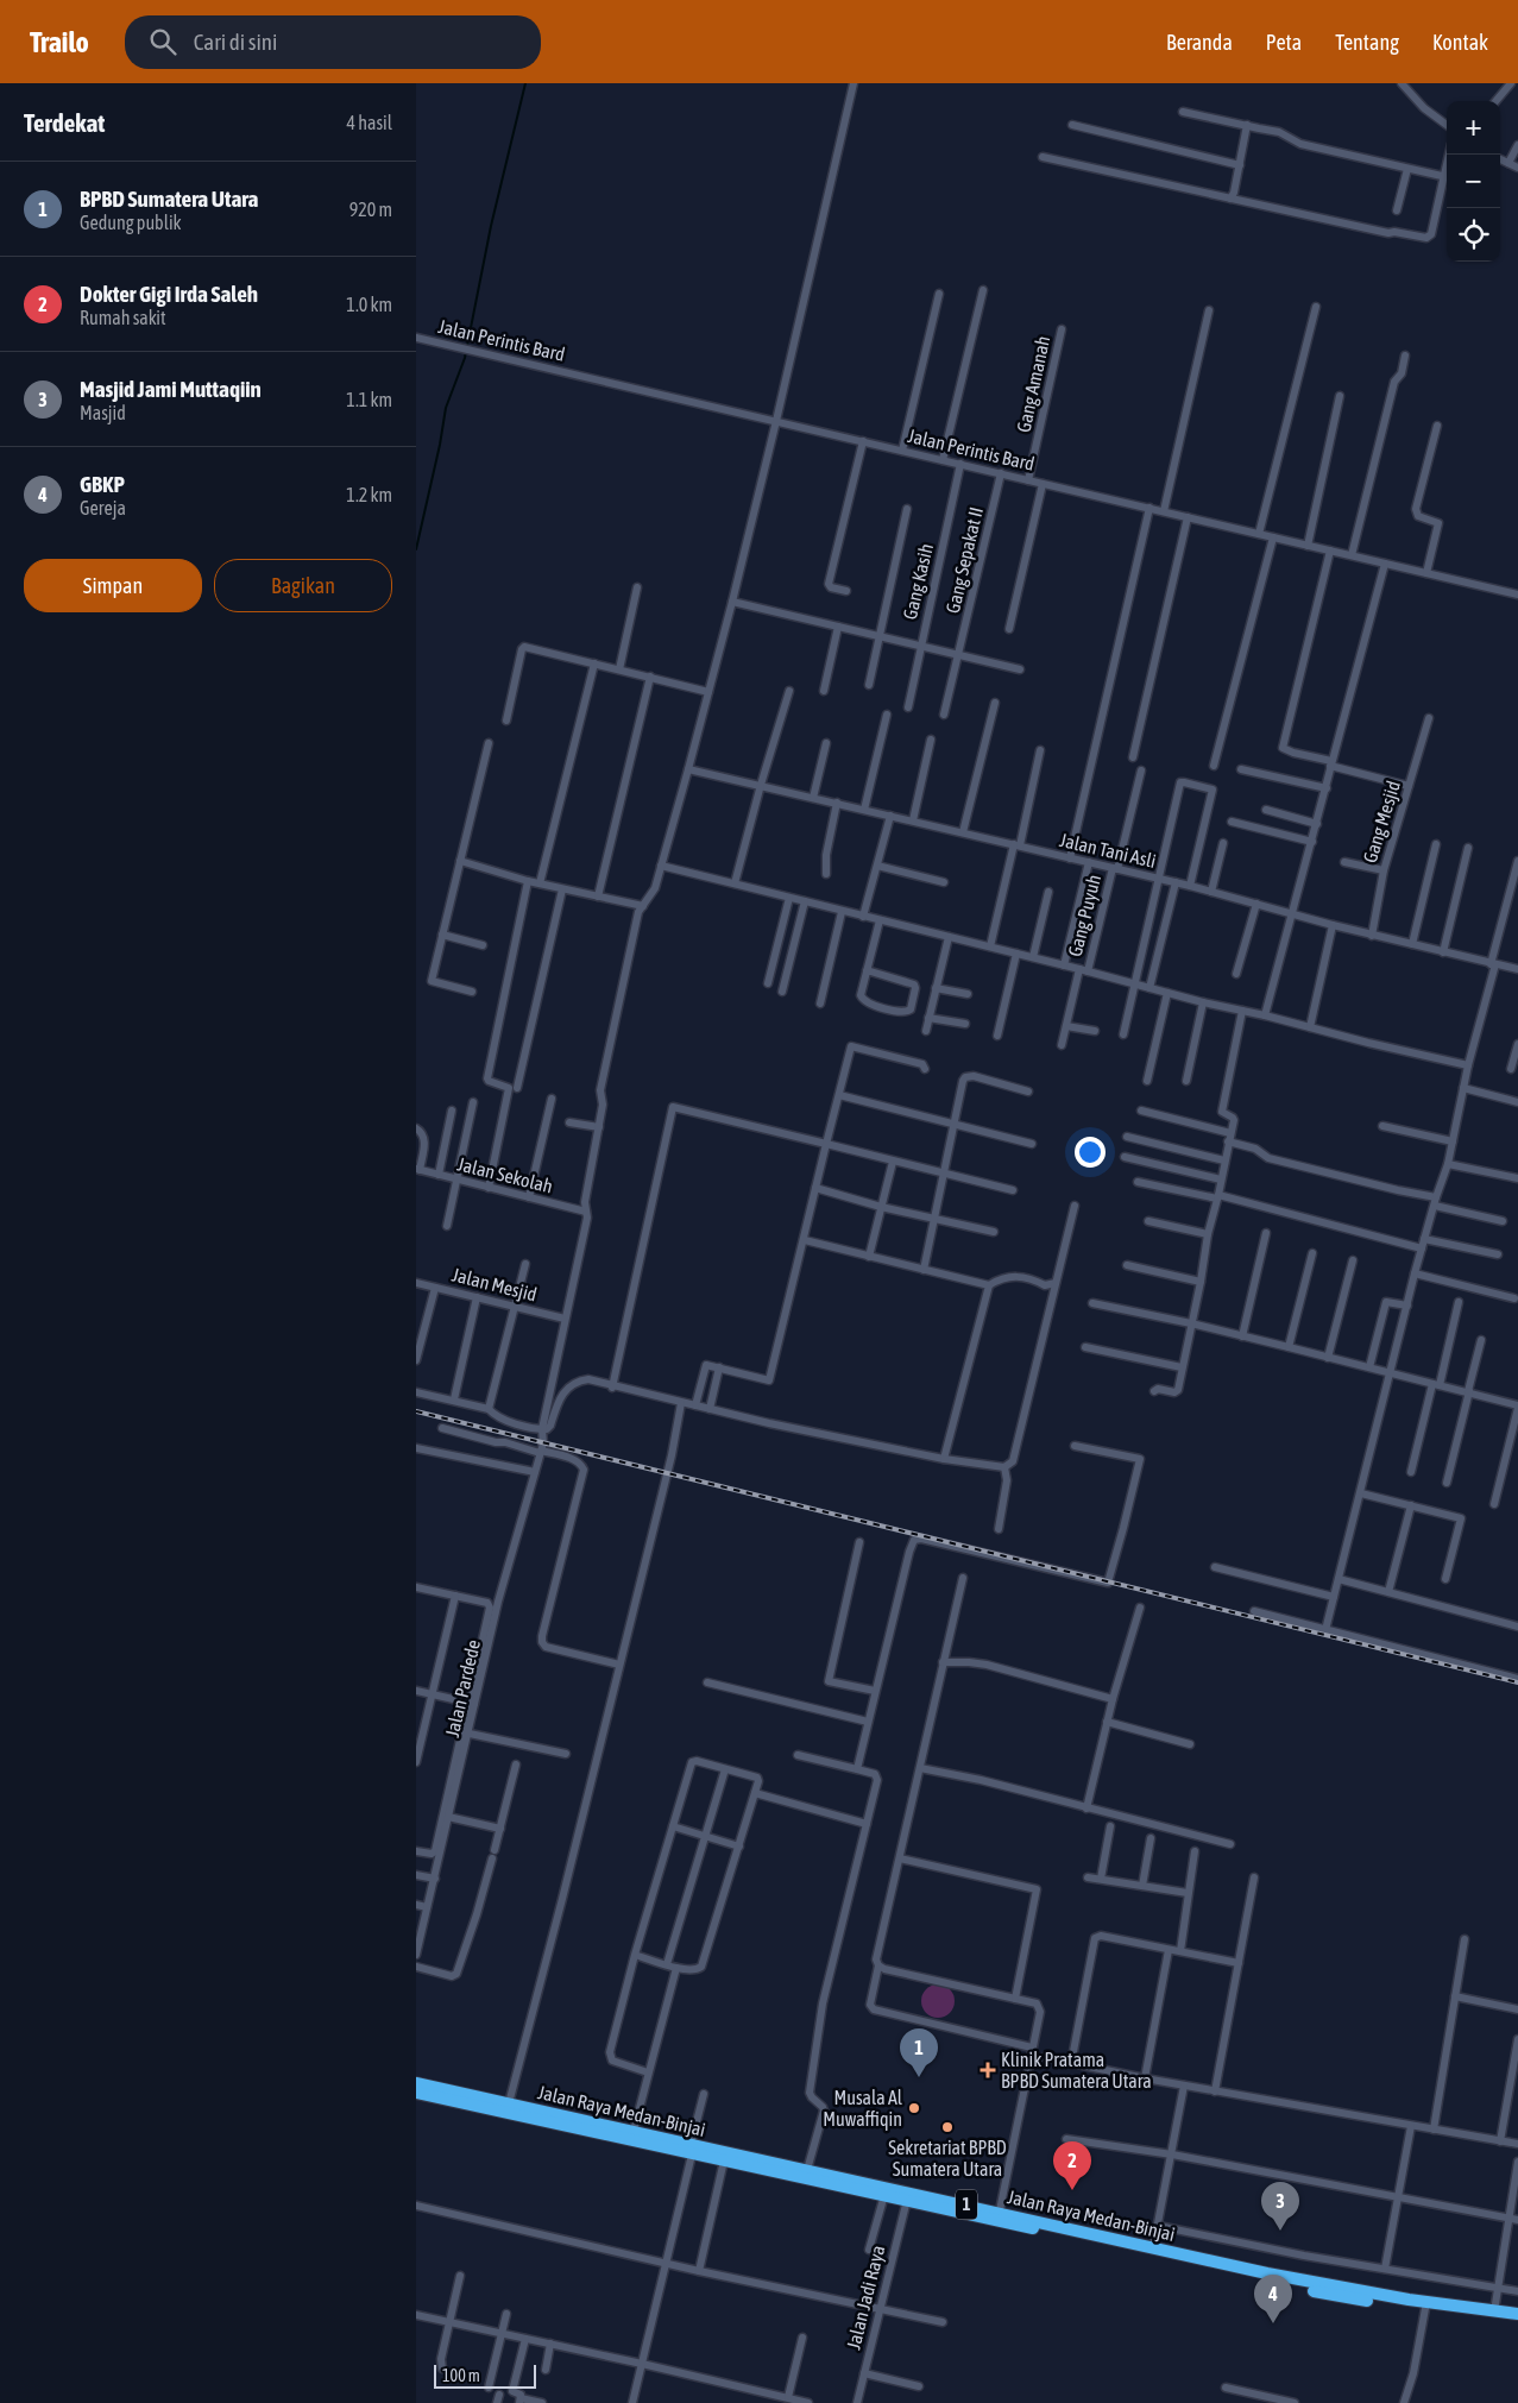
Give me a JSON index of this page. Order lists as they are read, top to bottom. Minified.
{"streets":{"highway":["Jalan Raya Medan-Binjai","1"],"street":["Jalan Perintis Bard","Gang Amanah","Gang Sepakat II","Gang Kasih","Gang Mesjid","Jalan Tani Asli","Gang Puyuh","Jalan Sekolah","Jalan Mesjid","Jalan Pardede","Jalan Jadi Raya"]},"crossings":[["Jalan Perintis Bard","Gang Amanah"],["Jalan Perintis Bard","Gang Sepakat II"],["Jalan Perintis Bard","Gang Kasih"],["Jalan Perintis Bard","Jalan Pardede"],["Gang Mesjid","Jalan Tani Asli"],["Jalan Tani Asli","Gang Puyuh"],["Jalan Tani Asli","Jalan Pardede"],["Jalan Sekolah","Jalan Pardede"],["Jalan Mesjid","Jalan Pardede"],["Jalan Raya Medan-Binjai","Jalan Jadi Raya"]],"places":{"health":["Klinik Pratama BPBD Sumatera Utara"],"other":["Musala Al Muwaffiqin","Sekretariat BPBD Sumatera Utara"]},"scale_bar":"100 m","page":{"header":"Trailo","search":"Cari di sini","nav":["Beranda","Peta","Tentang","Kontak"],"heading":["Terdekat","4 hasil"],"map_buttons":["+","−"],"list":[{"mark":"1","name":"BPBD Sumatera Utara","note":"Gedung publik","value":"920 m"},{"mark":"2","name":"Dokter Gigi Irda Saleh","note":"Rumah sakit","value":"1.0 km"},{"mark":"3","name":"Masjid Jami Muttaqiin","note":"Masjid","value":"1.1 km"},{"mark":"4","name":"GBKP","note":"Gereja","value":"1.2 km"}],"buttons":["Simpan","Bagikan"],"pins":["1","2","3","4"],"scale":"100 m"}}
